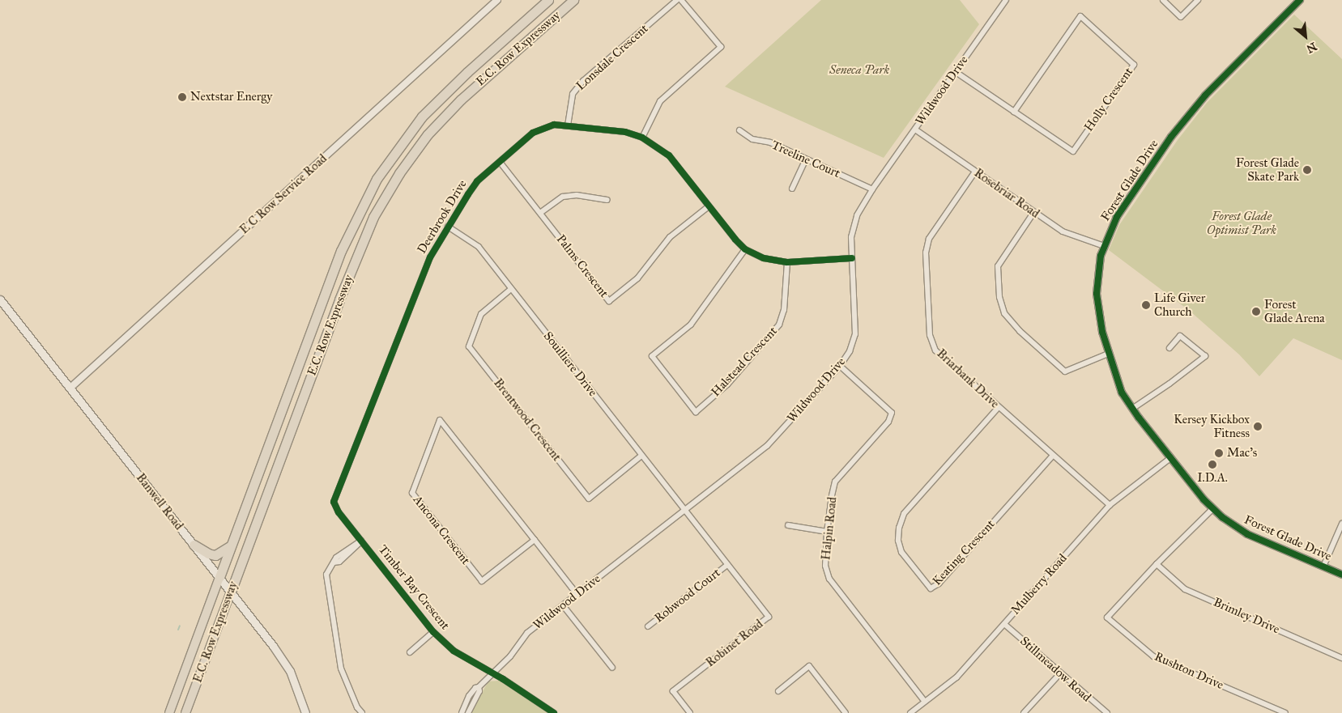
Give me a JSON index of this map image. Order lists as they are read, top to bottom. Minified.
{"streets":{"highway":["E.C. Row Expressway"],"main road":["Banwell Road"],"street":["Lonsdale Crescent","Wildwood Drive","Holly Crescent","Treeline Court","Forest Glade Drive","Rosebriar Road","E C Row Service Road","Deerbrook Drive","Palms Crescent","Halstead Crescent","Souilliere Drive","Briarbank Drive","Brentwood Crescent","Halpin Road","Ancona Crescent","Keating Crescent","Mulberry Road","Timber Bay Crescent","Robwood Court","Brimley Drive","Robinet Road","Stillmeadow Road","Rushton Drive"]},"crossings":[["E.C. Row Expressway","Banwell Road"],["Lonsdale Crescent","Deerbrook Drive"],["Wildwood Drive","Holly Crescent"],["Wildwood Drive","Treeline Court"],["Wildwood Drive","Rosebriar Road"],["Wildwood Drive","Deerbrook Drive"],["Wildwood Drive","Souilliere Drive"],["Wildwood Drive","Halpin Road"],["Wildwood Drive","Ancona Crescent"],["Wildwood Drive","Timber Bay Crescent"],["Wildwood Drive","Robinet Road"],["Forest Glade Drive","Rosebriar Road"],["Forest Glade Drive","Mulberry Road"],["Forest Glade Drive","Rushton Drive"],["Rosebriar Road","Briarbank Drive"],["E C Row Service Road","Banwell Road"],["Deerbrook Drive","Palms Crescent"],["Deerbrook Drive","Halstead Crescent"],["Deerbrook Drive","Souilliere Drive"],["Deerbrook Drive","Timber Bay Crescent"],["Souilliere Drive","Brentwood Crescent"],["Souilliere Drive","Robinet Road"],["Briarbank Drive","Keating Crescent"],["Briarbank Drive","Mulberry Road"],["Halpin Road","Mulberry Road"],["Mulberry Road","Stillmeadow Road"],["Robwood Court","Robinet Road"],["Brimley Drive","Rushton Drive"]],"parks":["Seneca Park","Forest Glade Optimist Park"],"places":["Nextstar Energy","Forest Glade Skate Park","Life Giver Church","Forest Glade Arena","Kersey Kickbox Fitness","Mac's","I.D.A."],"north":"bottom right"}
